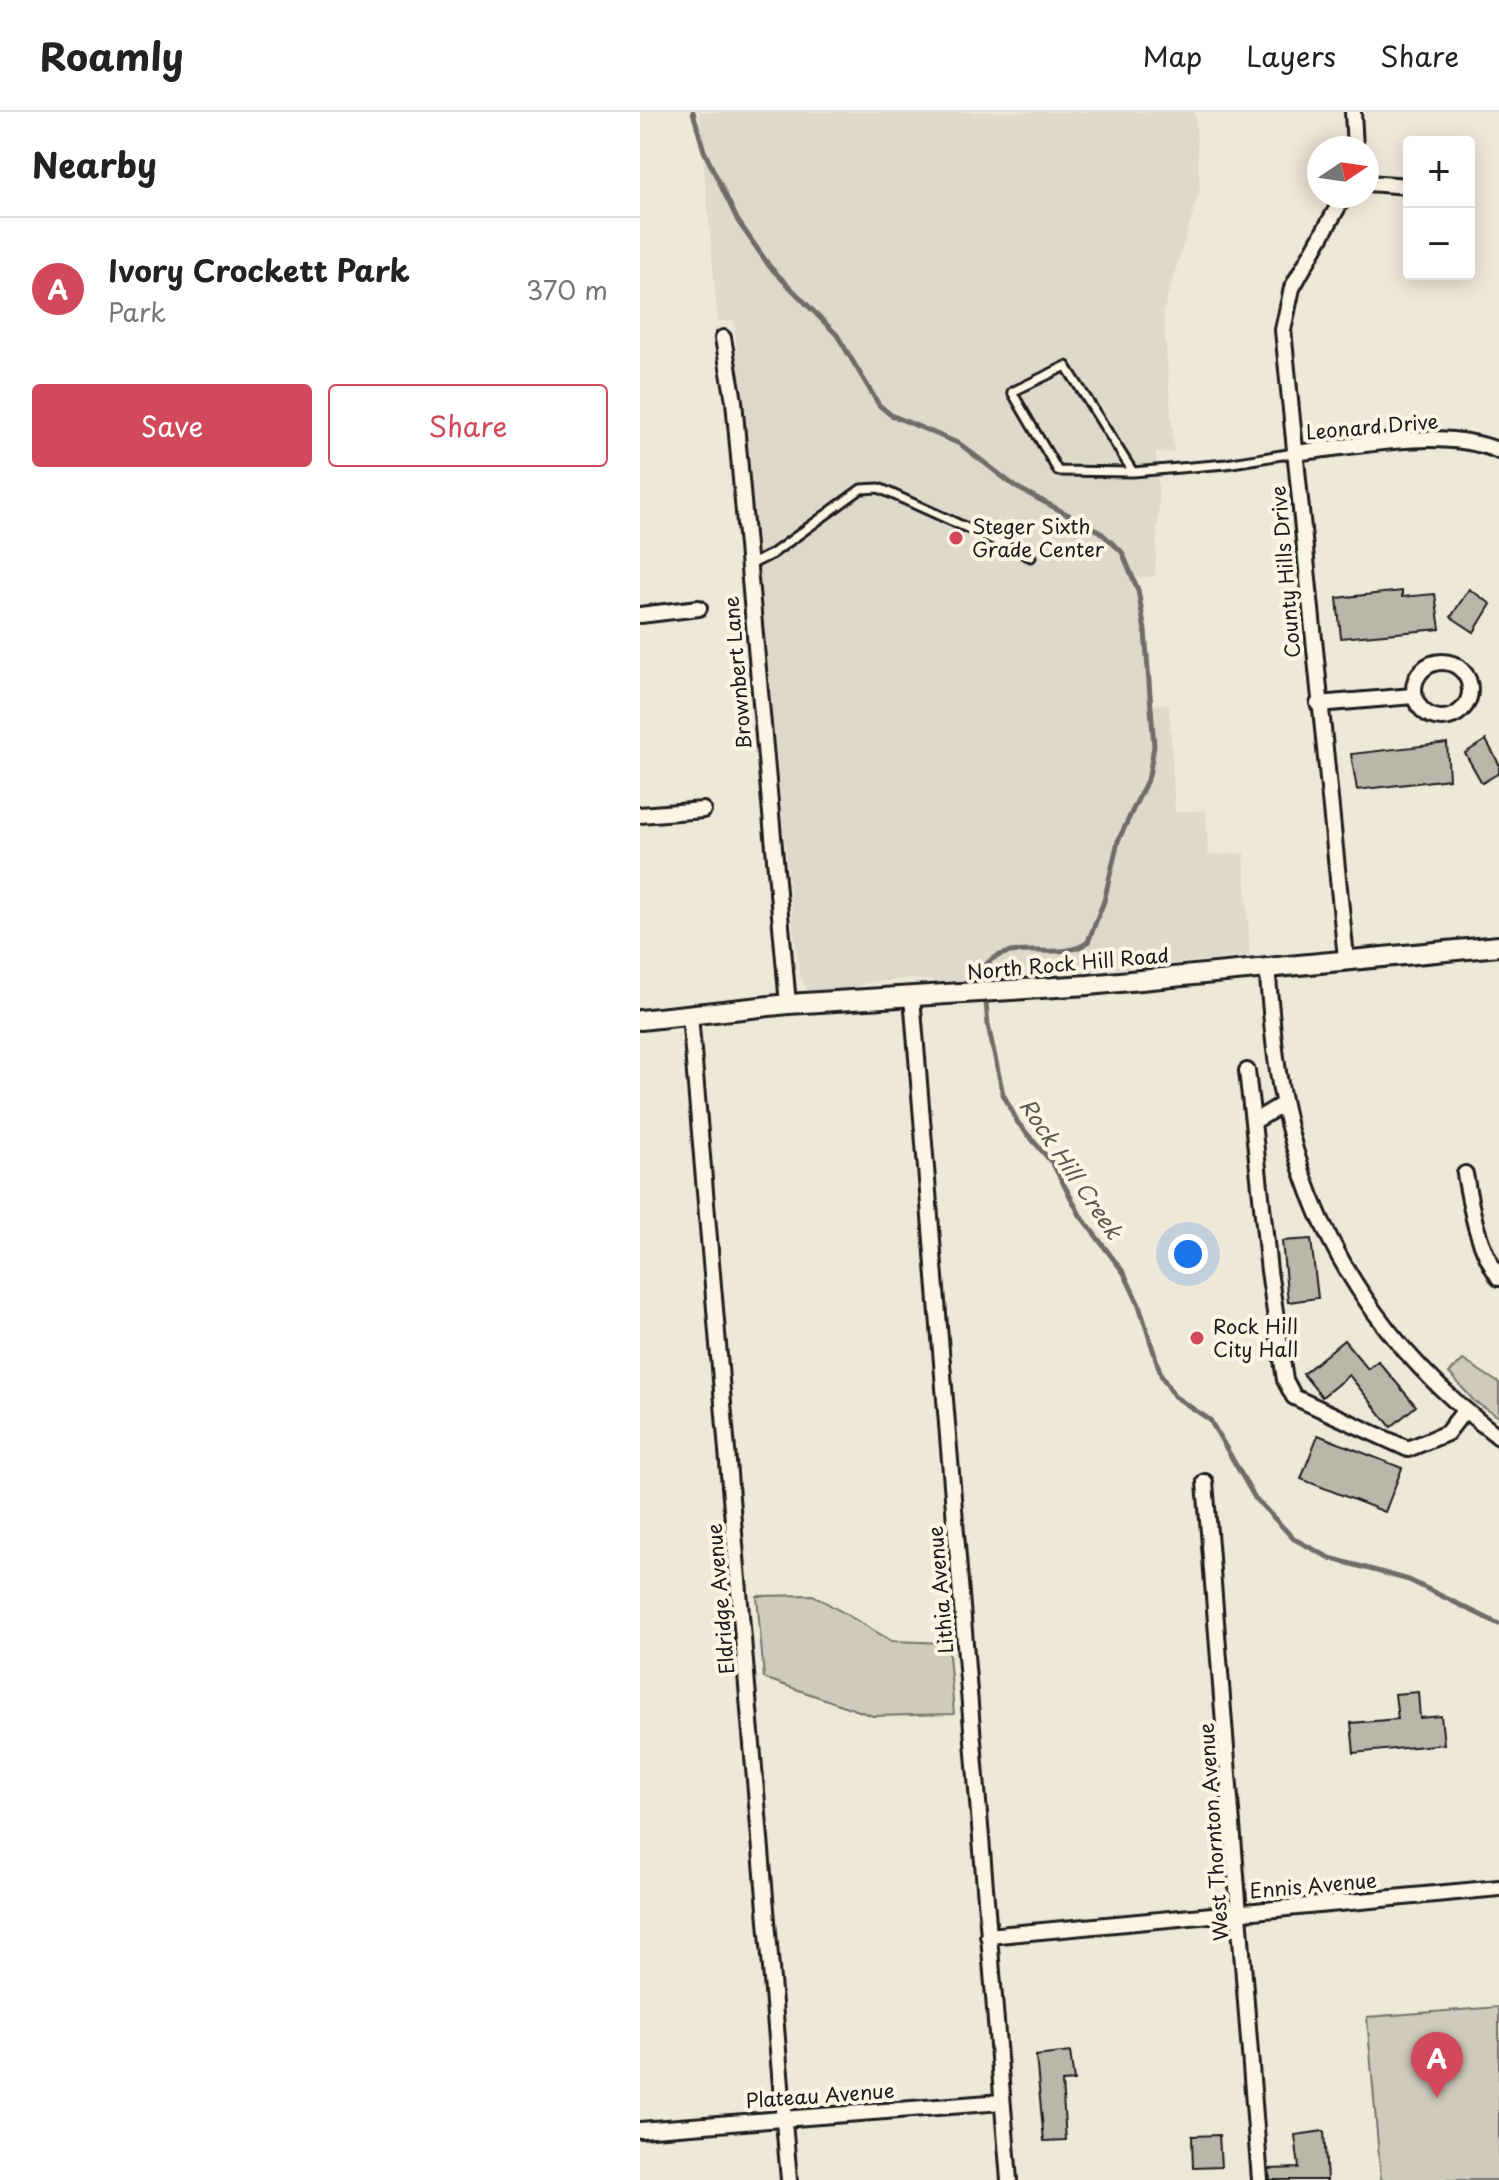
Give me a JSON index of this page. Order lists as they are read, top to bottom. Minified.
{"streets":{"street":["Leonard Drive","County Hills Drive","Brownbert Lane","North Rock Hill Road","Lithia Avenue","Eldridge Avenue","West Thornton Avenue","Ennis Avenue","Plateau Avenue"]},"crossings":[["Leonard Drive","County Hills Drive"],["County Hills Drive","North Rock Hill Road"],["Brownbert Lane","North Rock Hill Road"],["North Rock Hill Road","Lithia Avenue"],["North Rock Hill Road","Eldridge Avenue"],["Lithia Avenue","Ennis Avenue"],["Lithia Avenue","Plateau Avenue"],["Eldridge Avenue","Plateau Avenue"],["West Thornton Avenue","Ennis Avenue"]],"water":["Rock Hill Creek"],"places":["Steger Sixth Grade Center","Rock Hill City Hall"],"north":"right","page":{"header":"Roamly","nav":["Map","Layers","Share"],"heading":"Nearby","map_buttons":["+","−"],"list":[{"mark":"A","name":"Ivory Crockett Park","note":"Park","value":"370 m"}],"buttons":["Save","Share"],"pins":"A"}}
